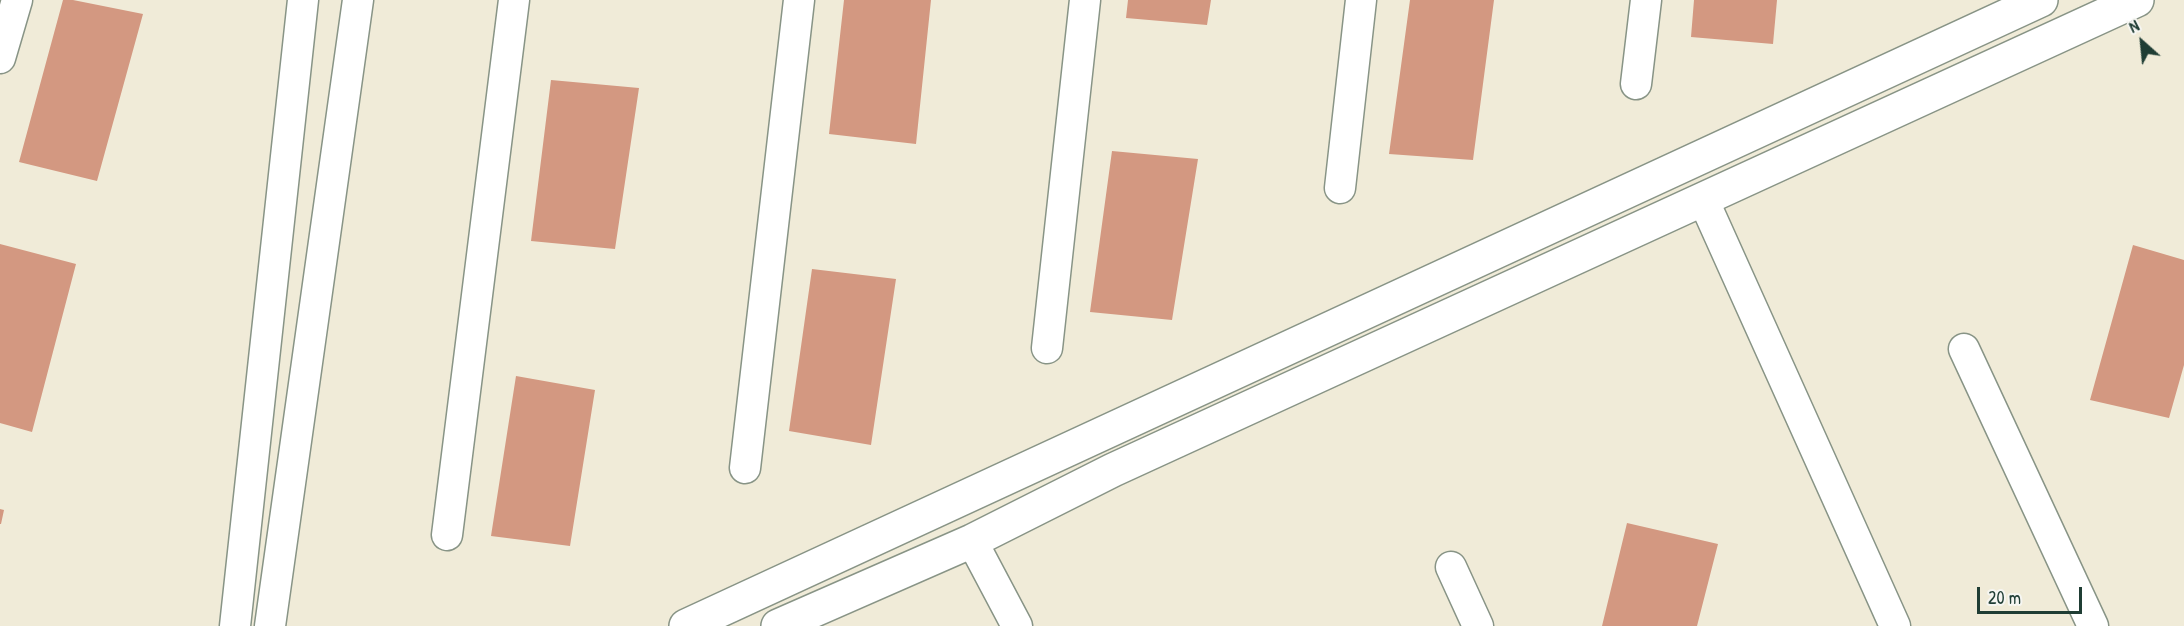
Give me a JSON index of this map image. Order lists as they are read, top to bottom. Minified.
{"scale_bar":"20 m","north":"top left"}
